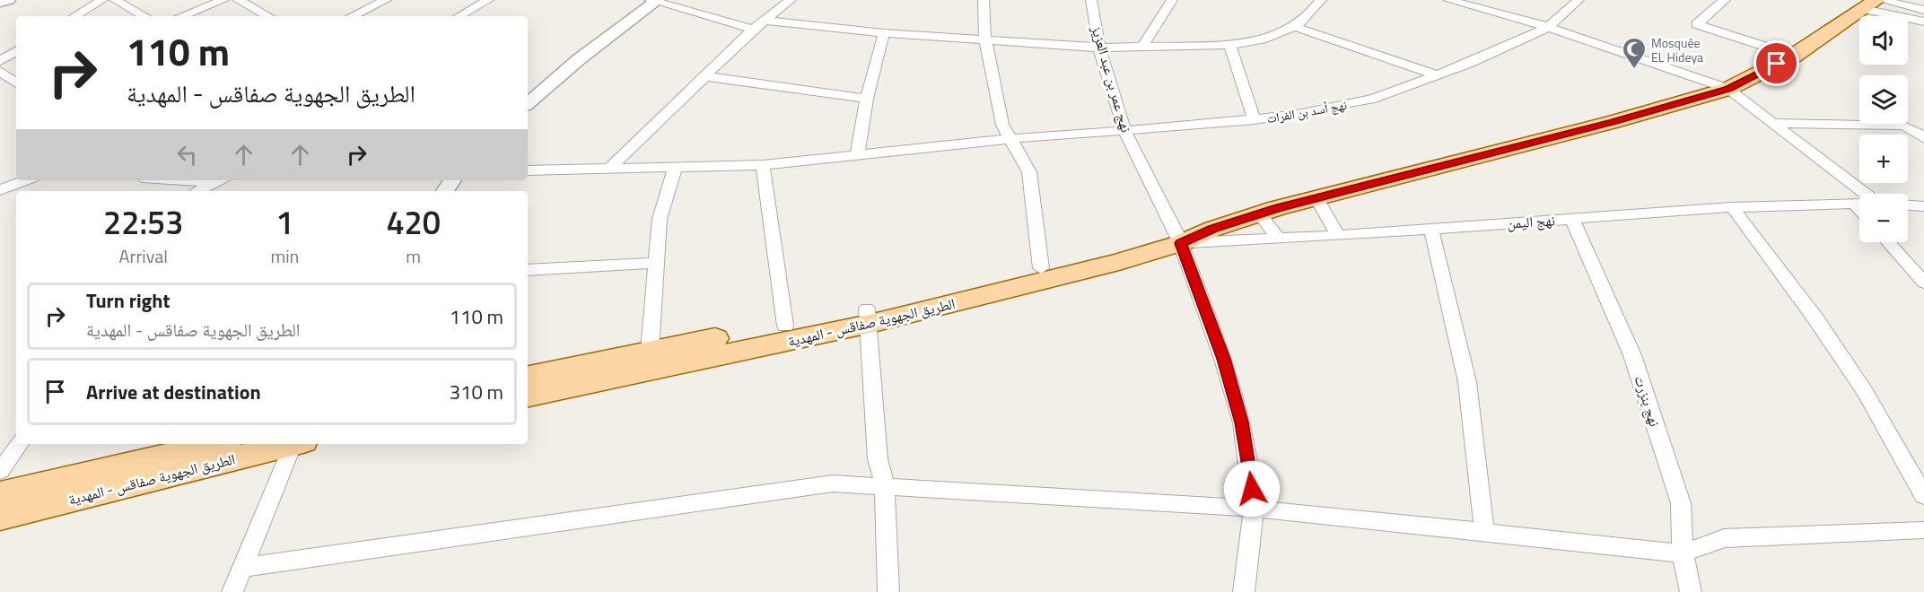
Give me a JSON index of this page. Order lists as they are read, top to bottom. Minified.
{"streets":{"main road":["الطريق الجهوية صفاقس - المهدية"],"street":["نهج عمر بن عبد العزيز","نهج أسد بن الفرات","نهج اليمن","نهج بنزرت"]},"crossings":[["نهج عمر بن عبد العزيز","نهج أسد بن الفرات"],["نهج عمر بن عبد العزيز","نهج اليمن"],["نهج عمر بن عبد العزيز","الطريق الجهوية صفاقس - المهدية"],["نهج اليمن","الطريق الجهوية صفاقس - المهدية"],["نهج اليمن","نهج بنزرت"]],"places":{"mosque":["Mosquée EL Hideya"]},"page":{"map_buttons":["+","−"],"turn":["110 m","الطريق الجهوية صفاقس - المهدية"],"eta":["22:53","Arrival","1","min","420","m"],"list":[{"name":"Turn right","note":"الطريق الجهوية صفاقس - المهدية","value":"110 m"},{"name":"Arrive at destination","value":"310 m"}]}}
